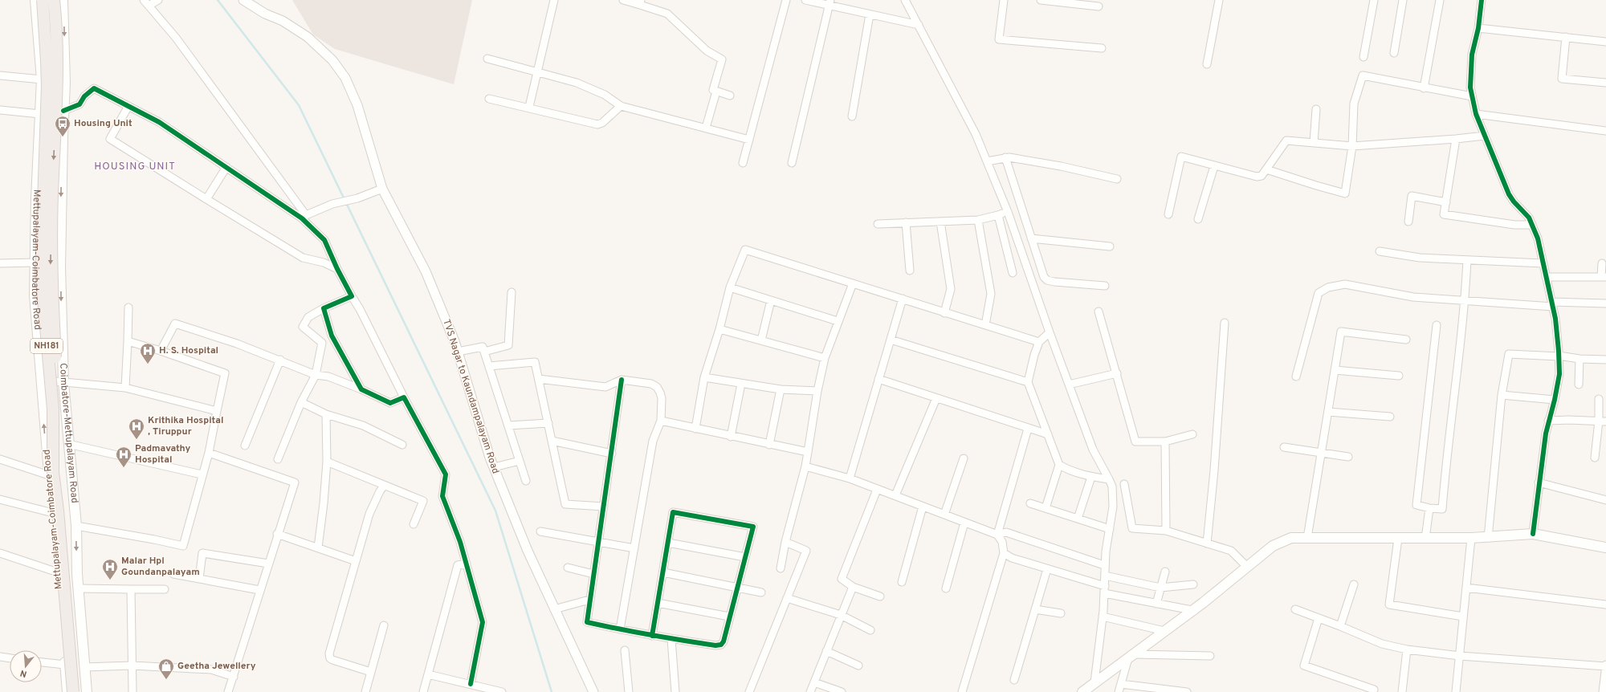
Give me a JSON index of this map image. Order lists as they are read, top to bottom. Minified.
{"streets":{"highway":["NH181"],"main road":["Mettupalayam-Coimbatore Road","Coimbatore-Mettupalayam Road"],"street":["TVS Nagar to Kaundampalayam Road"]},"one_way":["Coimbatore-Mettupalayam Road"],"districts":["HOUSING UNIT"],"places":{"bus stop":["Housing Unit"],"hospital":["H. S. Hospital","Krithika Hospital , Tiruppur","Padmavathy Hospital","Malar Hpl Goundanpalayam"],"shop":["Geetha Jewellery"]},"north":"bottom"}
